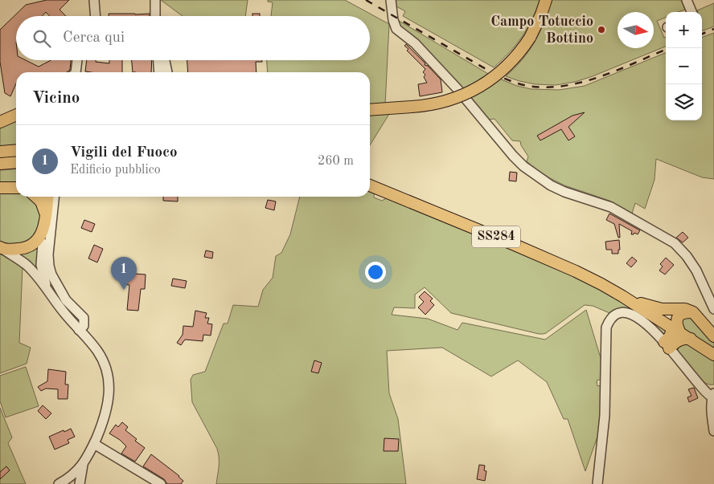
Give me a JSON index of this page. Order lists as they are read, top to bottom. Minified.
{"streets":{"main road":["SS284"]},"places":["Campo Totuccio Bottino"],"north":"right","page":{"map_buttons":["+","−"],"search":"Cerca qui","heading":"Vicino","list":[{"mark":"1","name":"Vigili del Fuoco","note":"Edificio pubblico","value":"260 m"}],"pins":"1"}}
